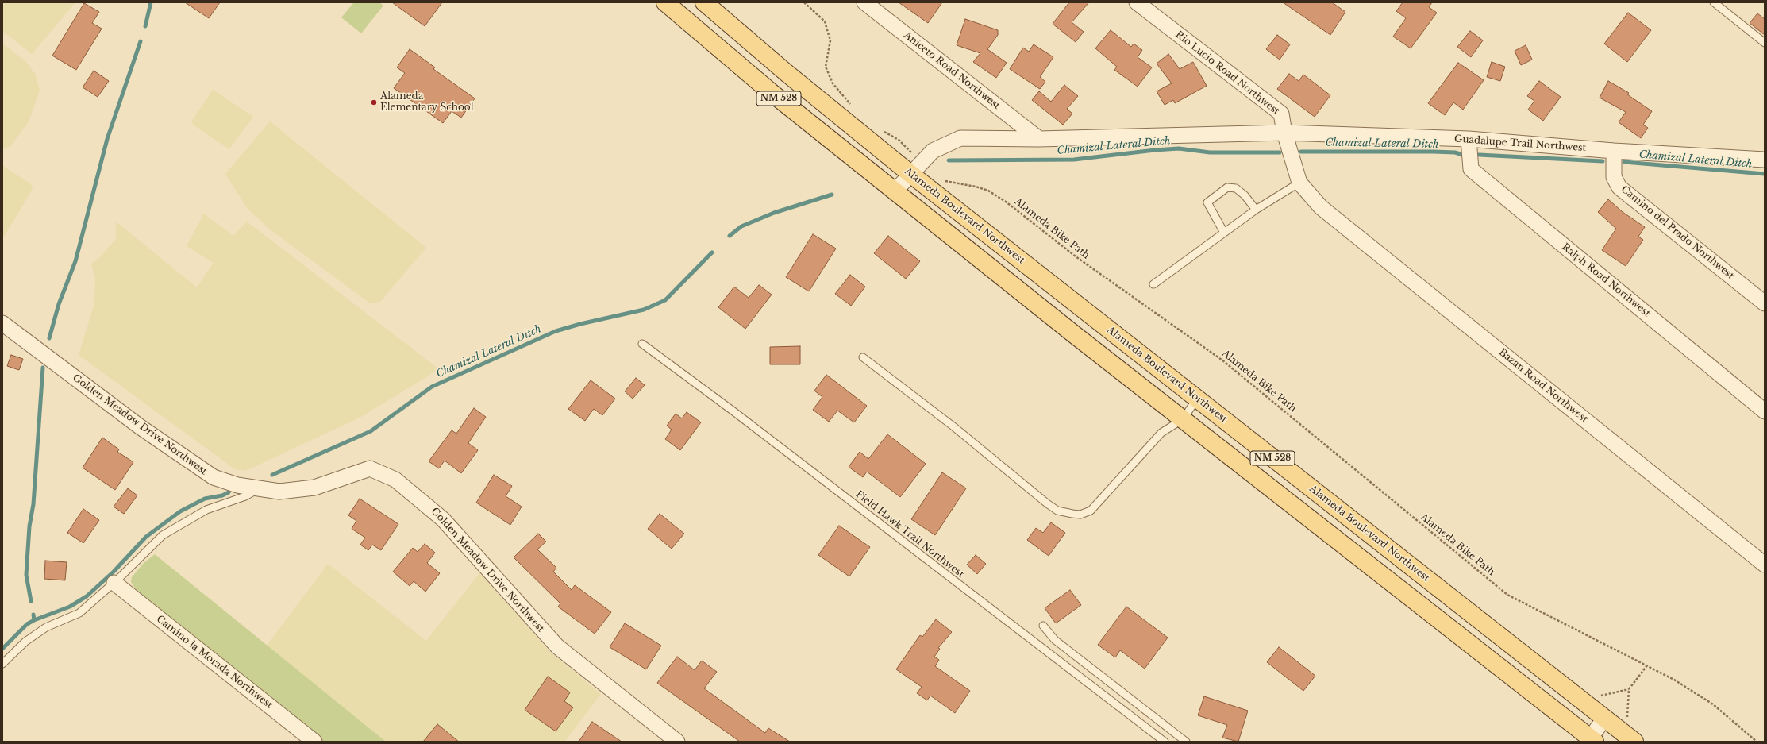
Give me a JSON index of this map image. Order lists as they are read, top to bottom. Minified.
{"streets":{"main road":["NM 528","Alameda Boulevard Northwest"],"street":["Aniceto Road Northwest","Rio Lucio Road Northwest","Guadalupe Trail Northwest","Camino del Prado Northwest","Ralph Road Northwest","Bazan Road Northwest","Golden Meadow Drive Northwest","Camino la Morada Northwest"],"lane":["Field Hawk Trail Northwest"],"path":["Alameda Bike Path"]},"crossings":[["Aniceto Road Northwest","Guadalupe Trail Northwest"],["Rio Lucio Road Northwest","Guadalupe Trail Northwest"],["Rio Lucio Road Northwest","Bazan Road Northwest"],["NM 528","Guadalupe Trail Northwest"],["Guadalupe Trail Northwest","Alameda Boulevard Northwest"],["Guadalupe Trail Northwest","Camino del Prado Northwest"],["Guadalupe Trail Northwest","Ralph Road Northwest"]],"water":["Chamizal Lateral Ditch"],"places":["Alameda Elementary School"]}
